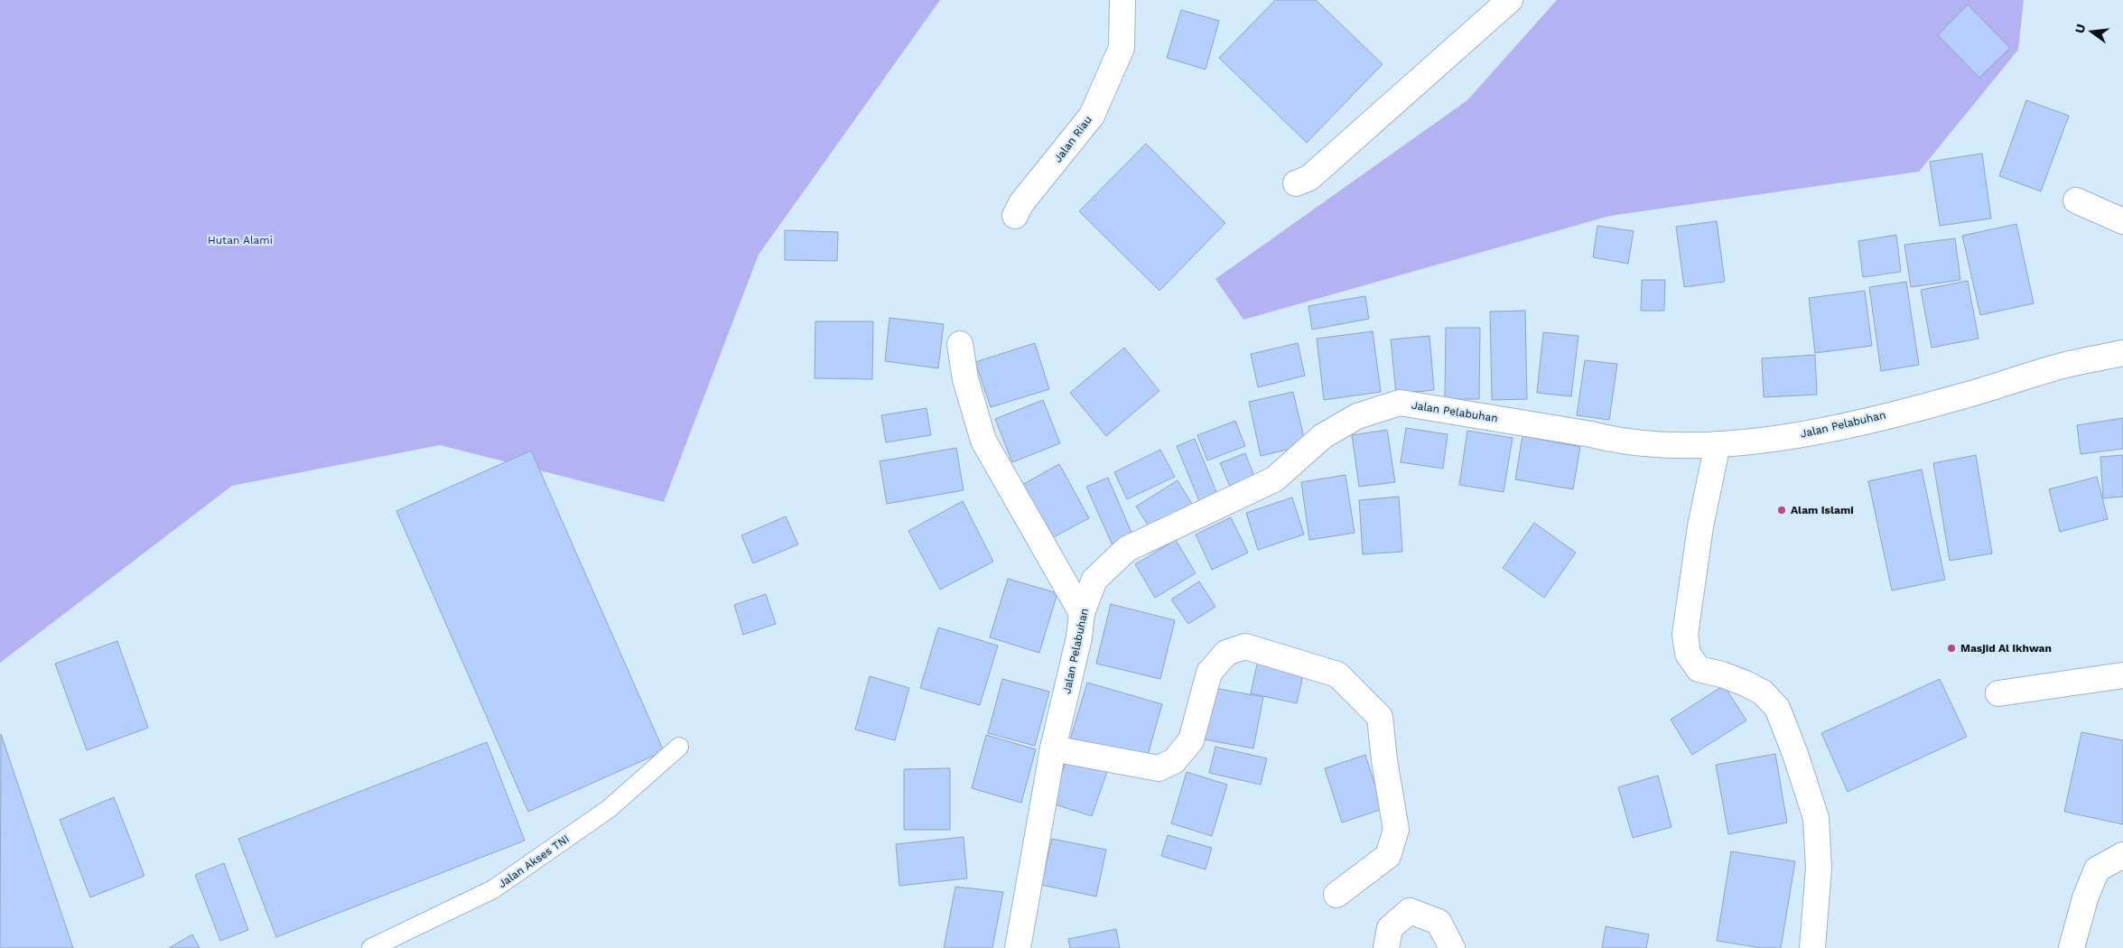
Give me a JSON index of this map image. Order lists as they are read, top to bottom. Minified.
{"streets":{"street":["Jalan Riau","Jalan Pelabuhan"],"lane":["Jalan Akses TNI"]},"parks":["Hutan Alami"],"places":["Alam Islami","Masjid Al Ikhwan"],"north":"left"}
